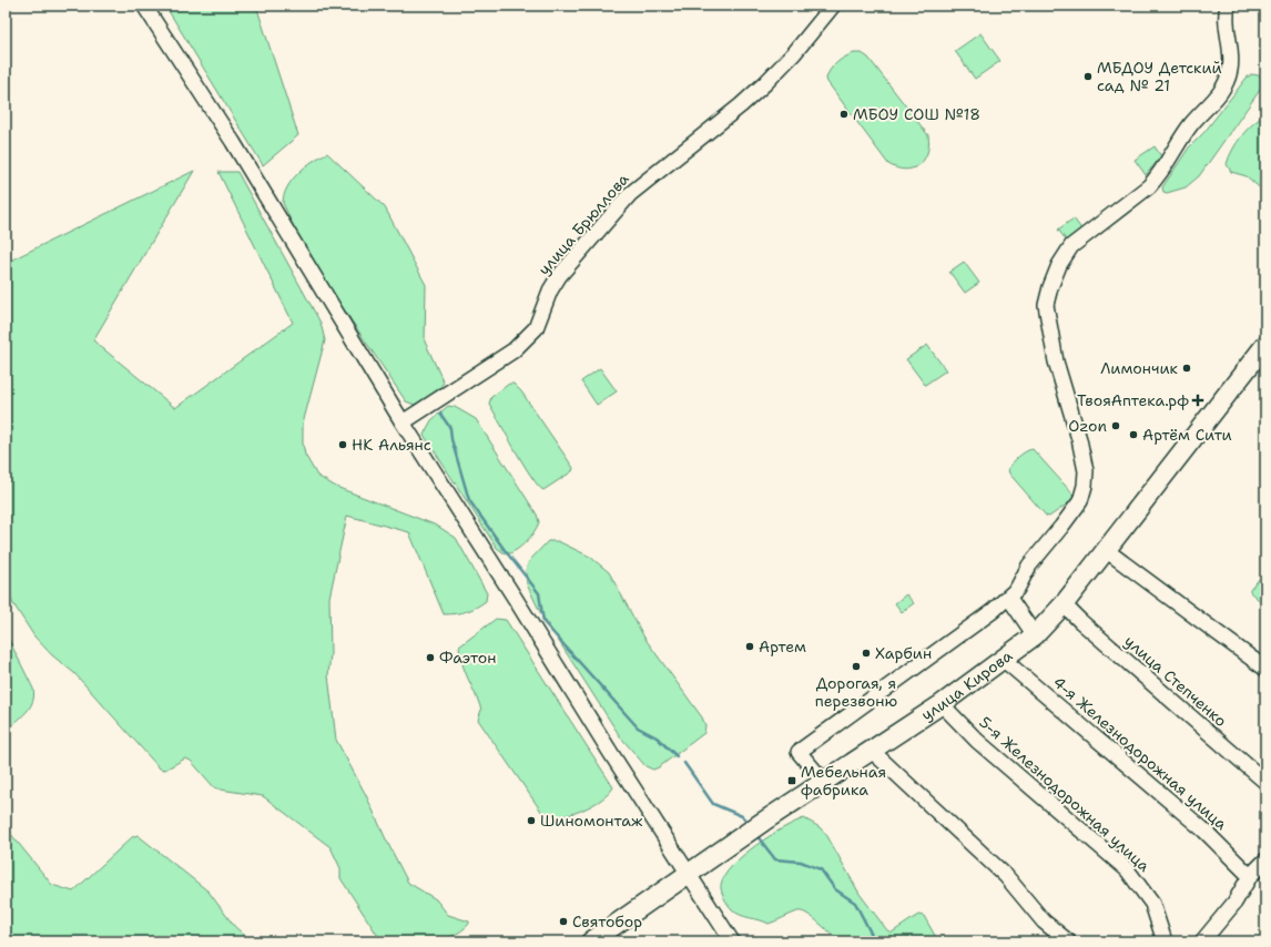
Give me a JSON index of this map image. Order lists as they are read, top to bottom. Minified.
{"streets":{"main road":["улица Кирова"],"street":["улица Брюллова","улица Степченко","4-я Железнодорожная улица","5-я Железнодорожная улица"]},"crossings":[["улица Степченко","улица Кирова"],["улица Кирова","4-я Железнодорожная улица"],["улица Кирова","5-я Железнодорожная улица"]],"places":{"other":["МБДОУ Детский сад № 21","МБОУ СОШ №18","Лимончик","Ozon","Артём Сити","НК Альянс","Артем","Харбин","Фаэтон","Дорогая, я перезвоню","Шиномонтаж","Святобор"],"health":["ТвояАптека.рф"],"transit":["Мебельная фабрика"]}}
